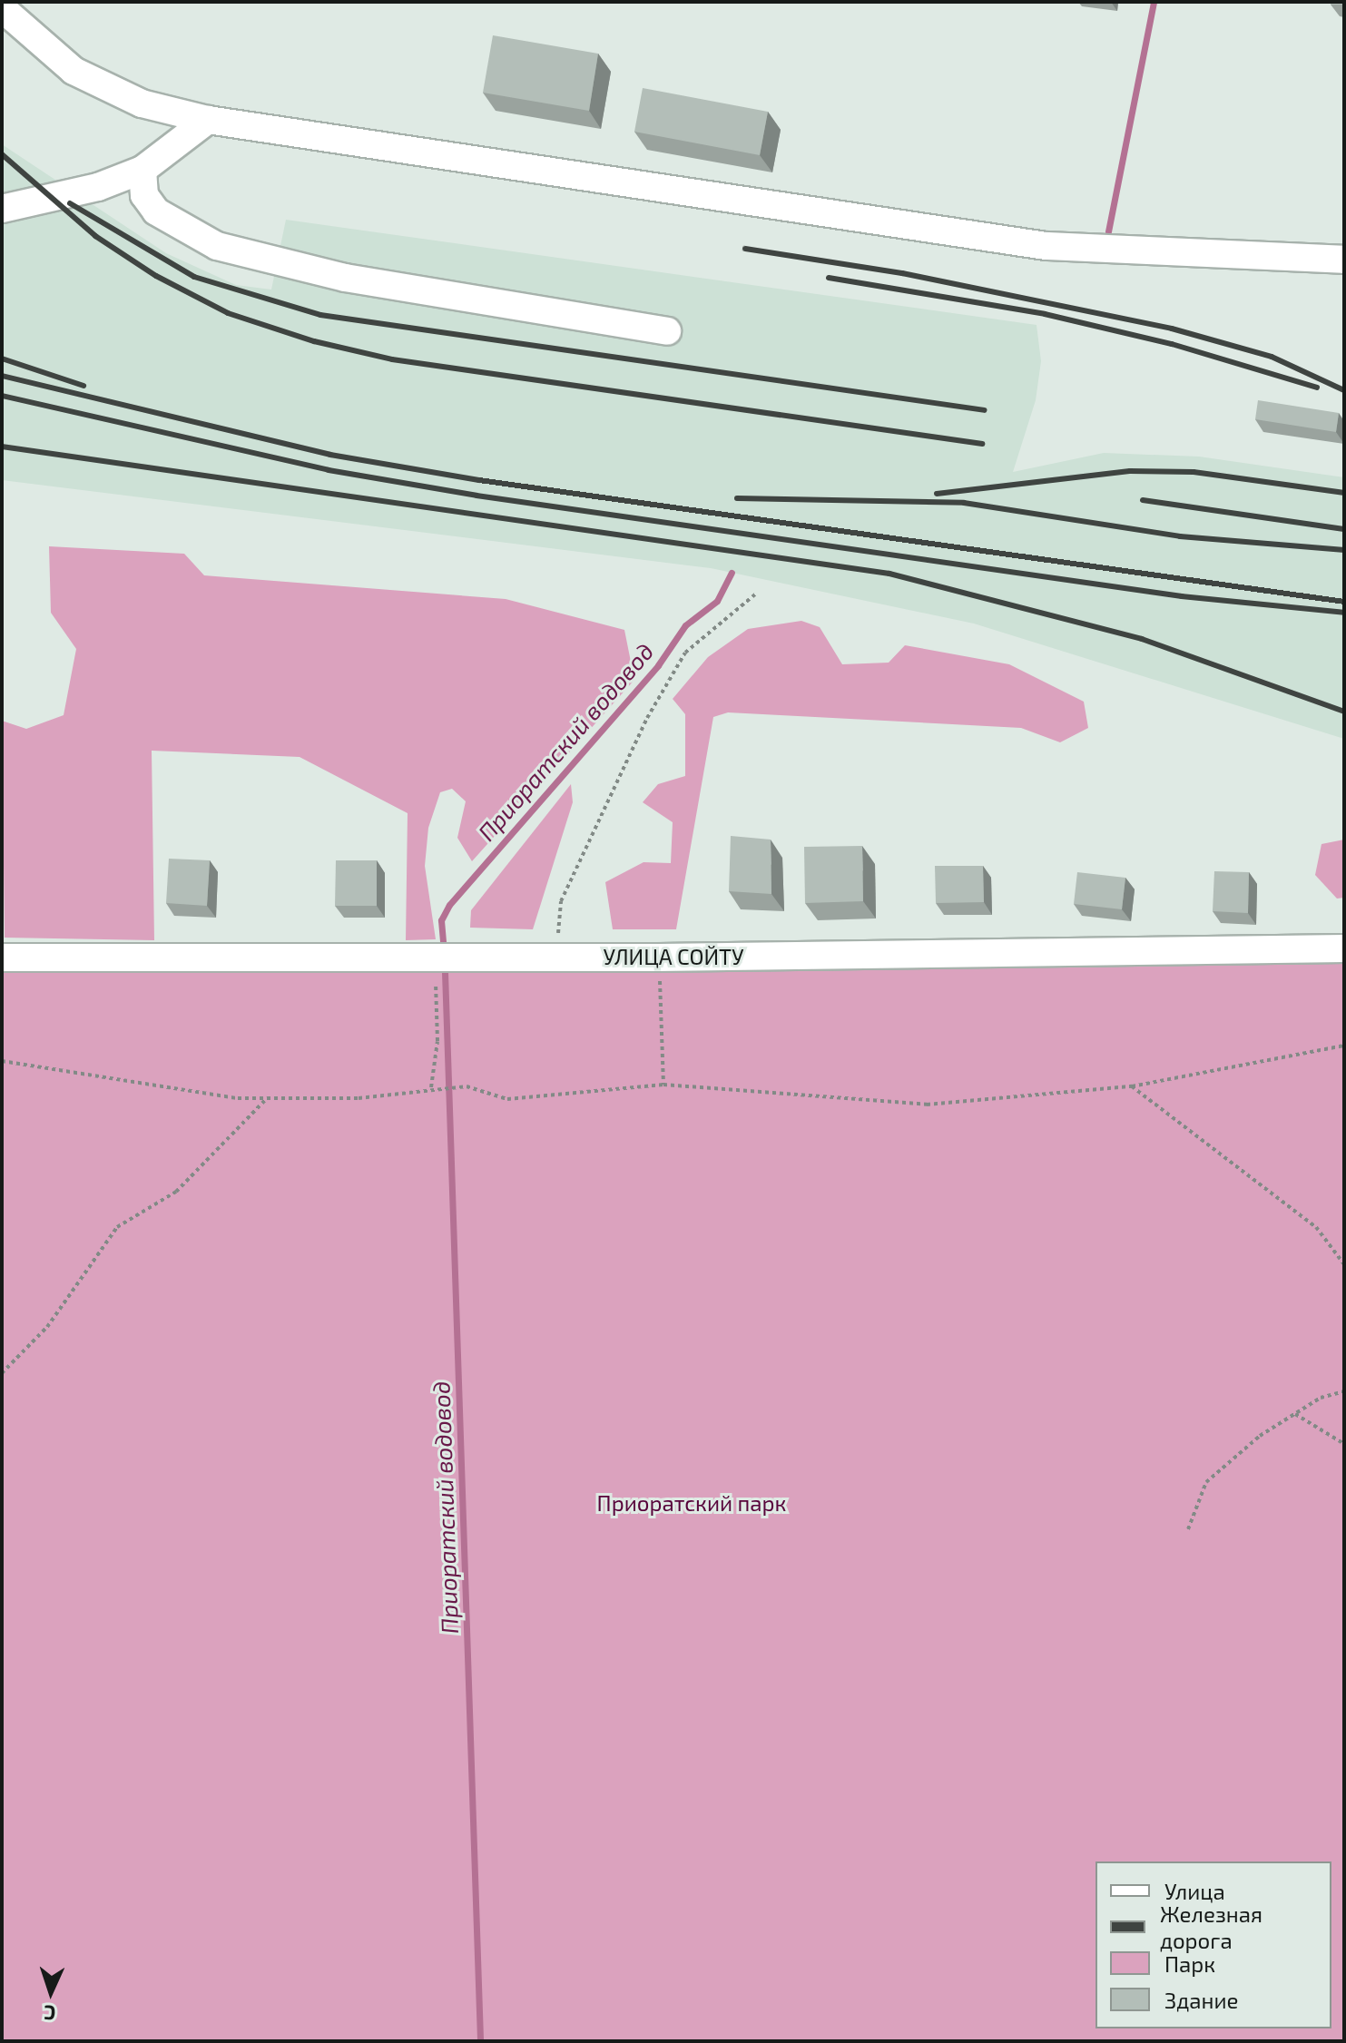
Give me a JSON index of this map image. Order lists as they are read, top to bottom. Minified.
{"streets":{"street":["УЛИЦА СОЙТУ"]},"water":["Приоратский водовод"],"parks":["Приоратский парк"],"legend":["Улица","Железная дорога","Парк","Здание"],"north":"bottom"}
